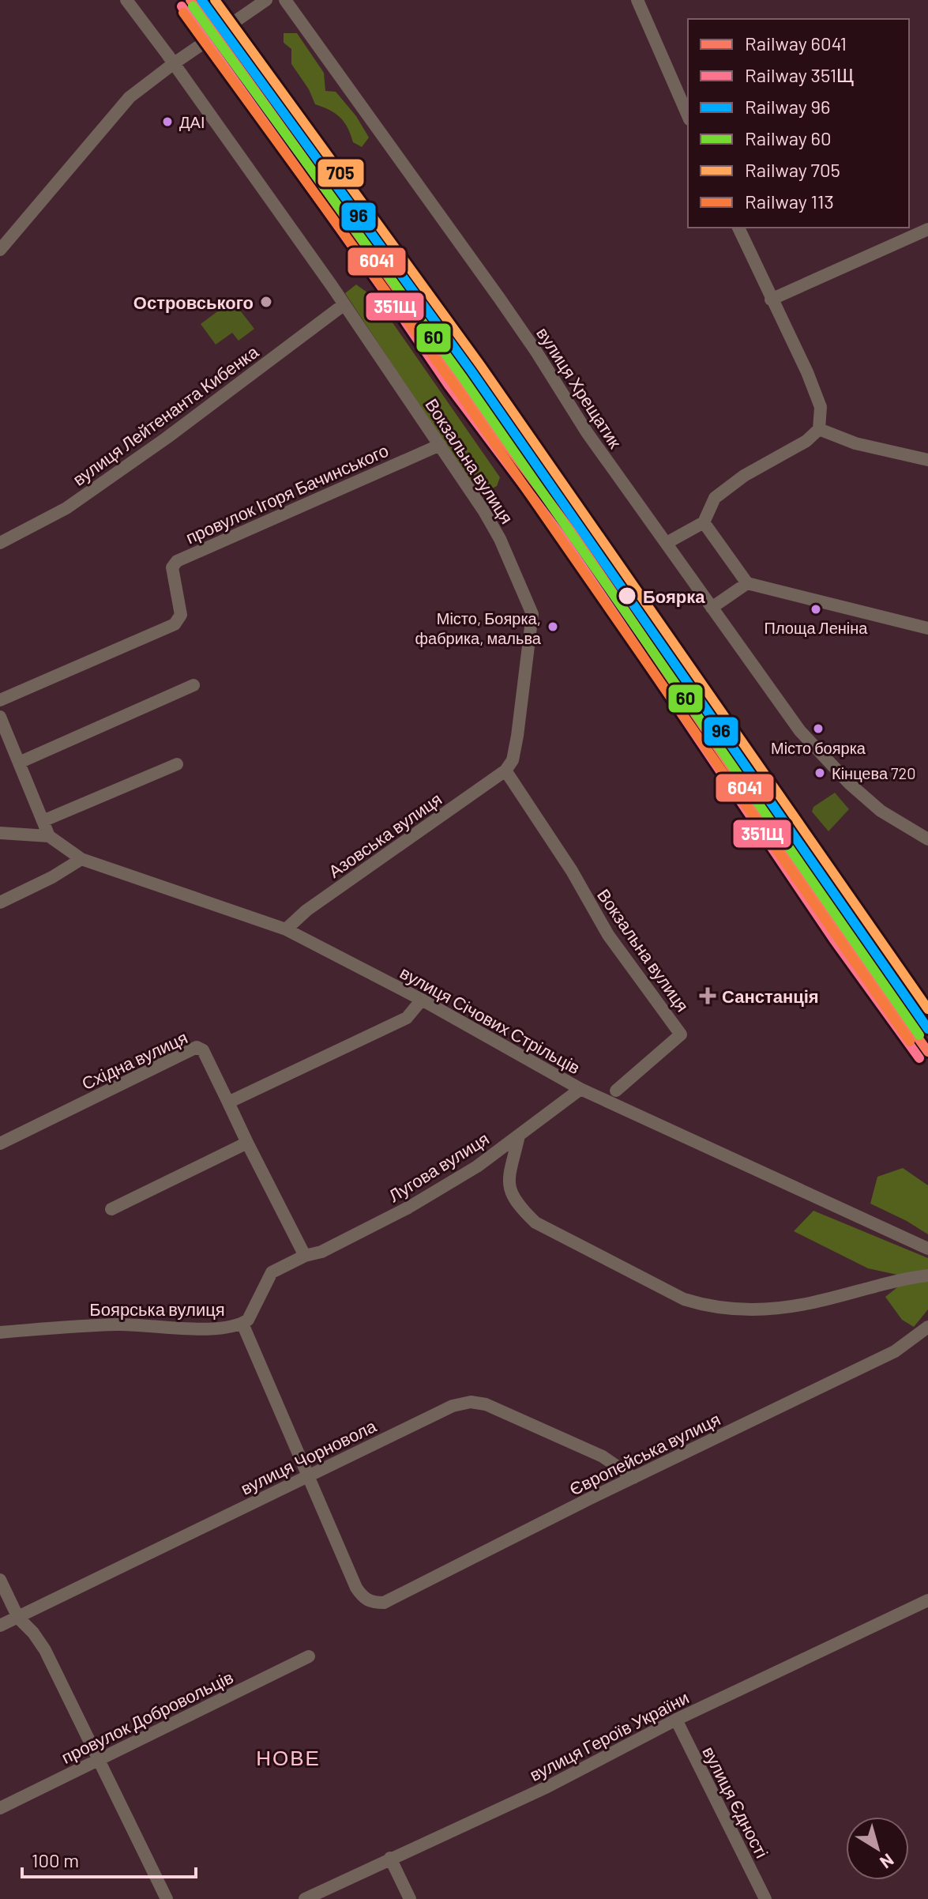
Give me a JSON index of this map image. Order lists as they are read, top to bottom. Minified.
{"streets":{"street":["вулиця Хрещатик","вулиця Лейтенанта Кибенка","Вокзальна вулиця","провулок Ігоря Бачинського","Азовська вулиця","вулиця Січових Стрільців","Східна вулиця","Лугова вулиця","Боярська вулиця","Європейська вулиця","вулиця Чорновола","провулок Добровольців","вулиця Героїв України","вулиця Єдності"]},"crossings":[["вулиця Лейтенанта Кибенка","Вокзальна вулиця"],["Вокзальна вулиця","провулок Ігоря Бачинського"],["Вокзальна вулиця","Азовська вулиця"],["Азовська вулиця","вулиця Січових Стрільців"],["вулиця Січових Стрільців","Лугова вулиця"],["Лугова вулиця","Боярська вулиця"],["Європейська вулиця","вулиця Чорновола"],["вулиця Героїв України","вулиця Єдності"]],"districts":["НОВЕ"],"places":{"other":["ДАІ","Островського","Боярка","Площа Леніна","Місто, Боярка, фабрика, мальва","Місто боярка","Кінцева 720"],"health":["Санстанція"]},"lines":["rail line 6041","rail line 96","rail line 705","rail line 351Щ","rail line 60","rail line 113"],"legend":["Railway 6041","Railway 351Щ","Railway 96","Railway 60","Railway 705","Railway 113"],"scale_bar":"100 m","north":"bottom right"}
